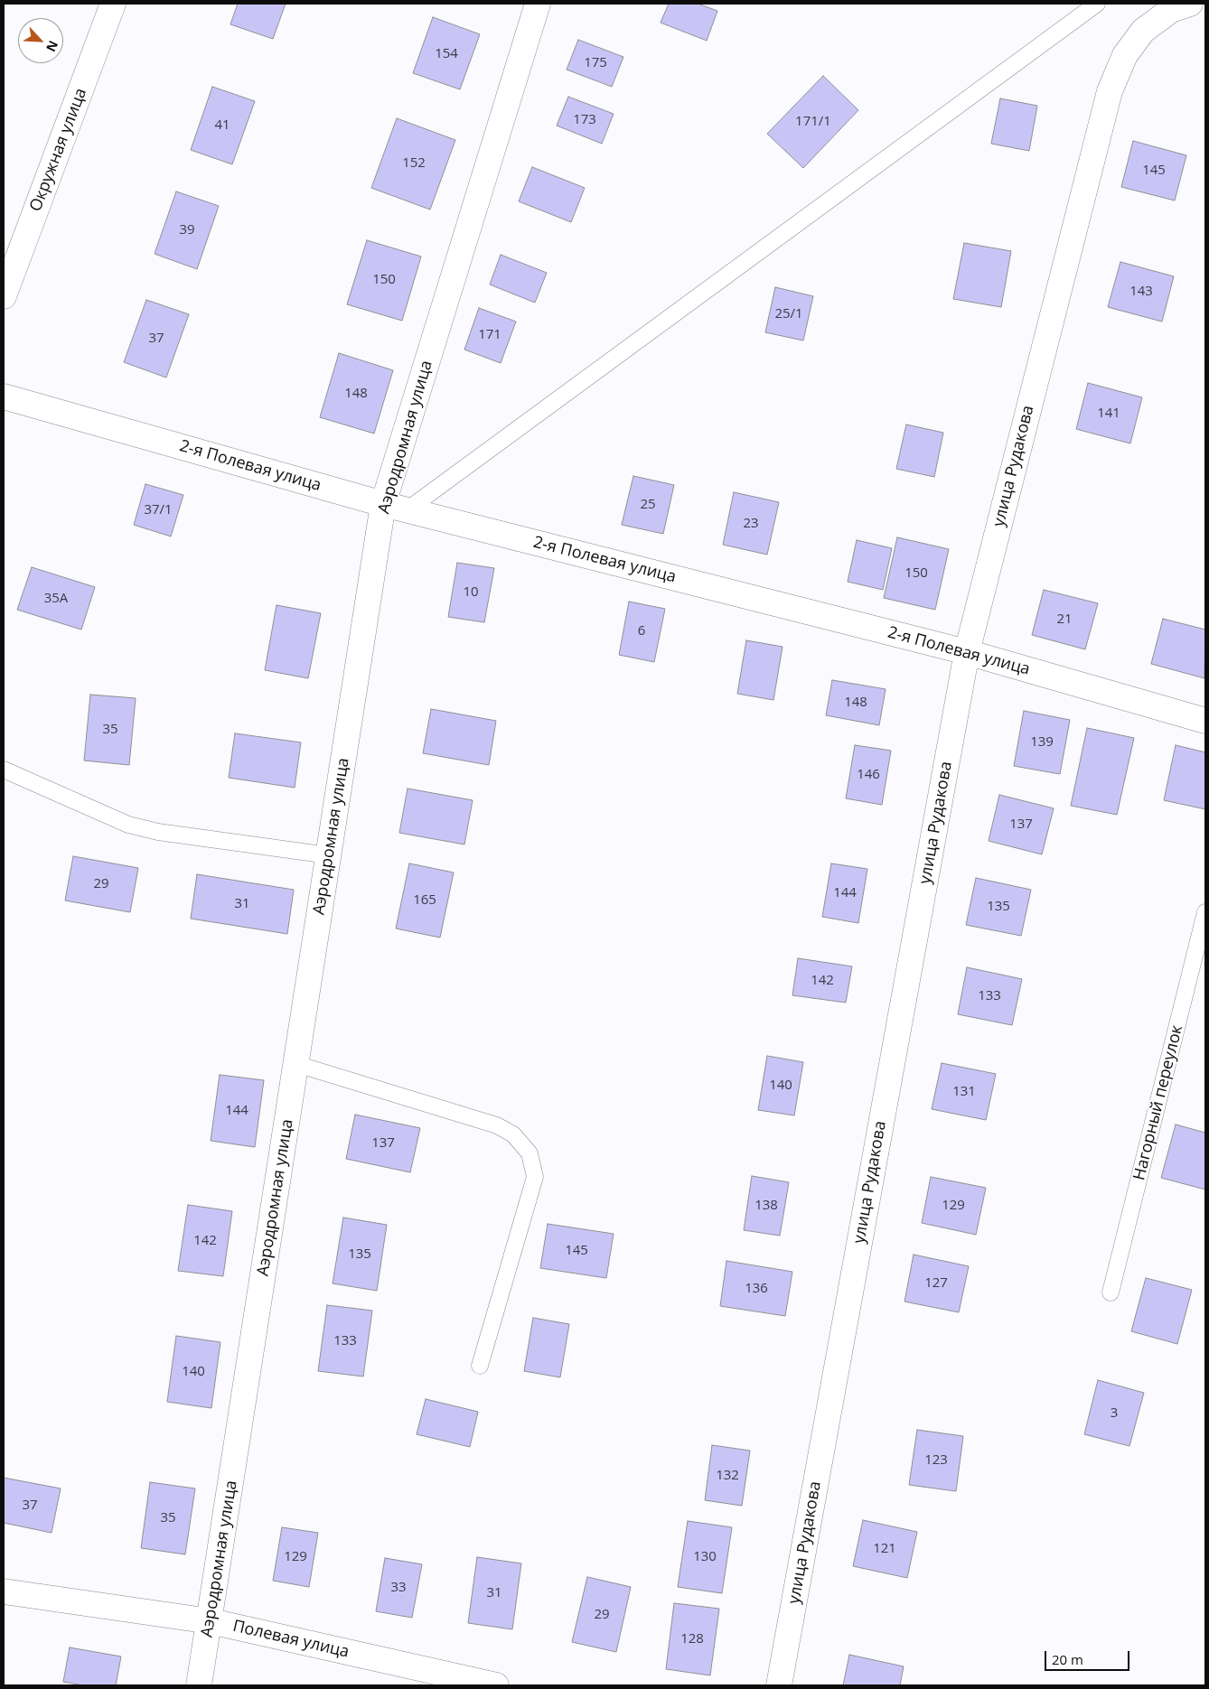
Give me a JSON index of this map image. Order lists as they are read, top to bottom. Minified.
{"streets":{"street":["Окружная улица","Аэродромная улица","2-я Полевая улица","улица Рудакова","Полевая улица"],"lane":["Нагорный переулок"]},"crossings":[["Аэродромная улица","2-я Полевая улица"],["Аэродромная улица","Полевая улица"],["2-я Полевая улица","улица Рудакова"]],"house_numbers":["154","175","173","171/1","41","152","145","39","150","143","25/1","171","37","148","141","25","37/1","23","150","10","35А","21","6","148","35","139","146","137","29","144","165","31","135","142","133","140","131","144","137","138","129","142","145","135","127","136","133","140","3","123","132","37","35","121","129","130","33","31","29","128"],"scale_bar":"20 m","north":"bottom right"}
